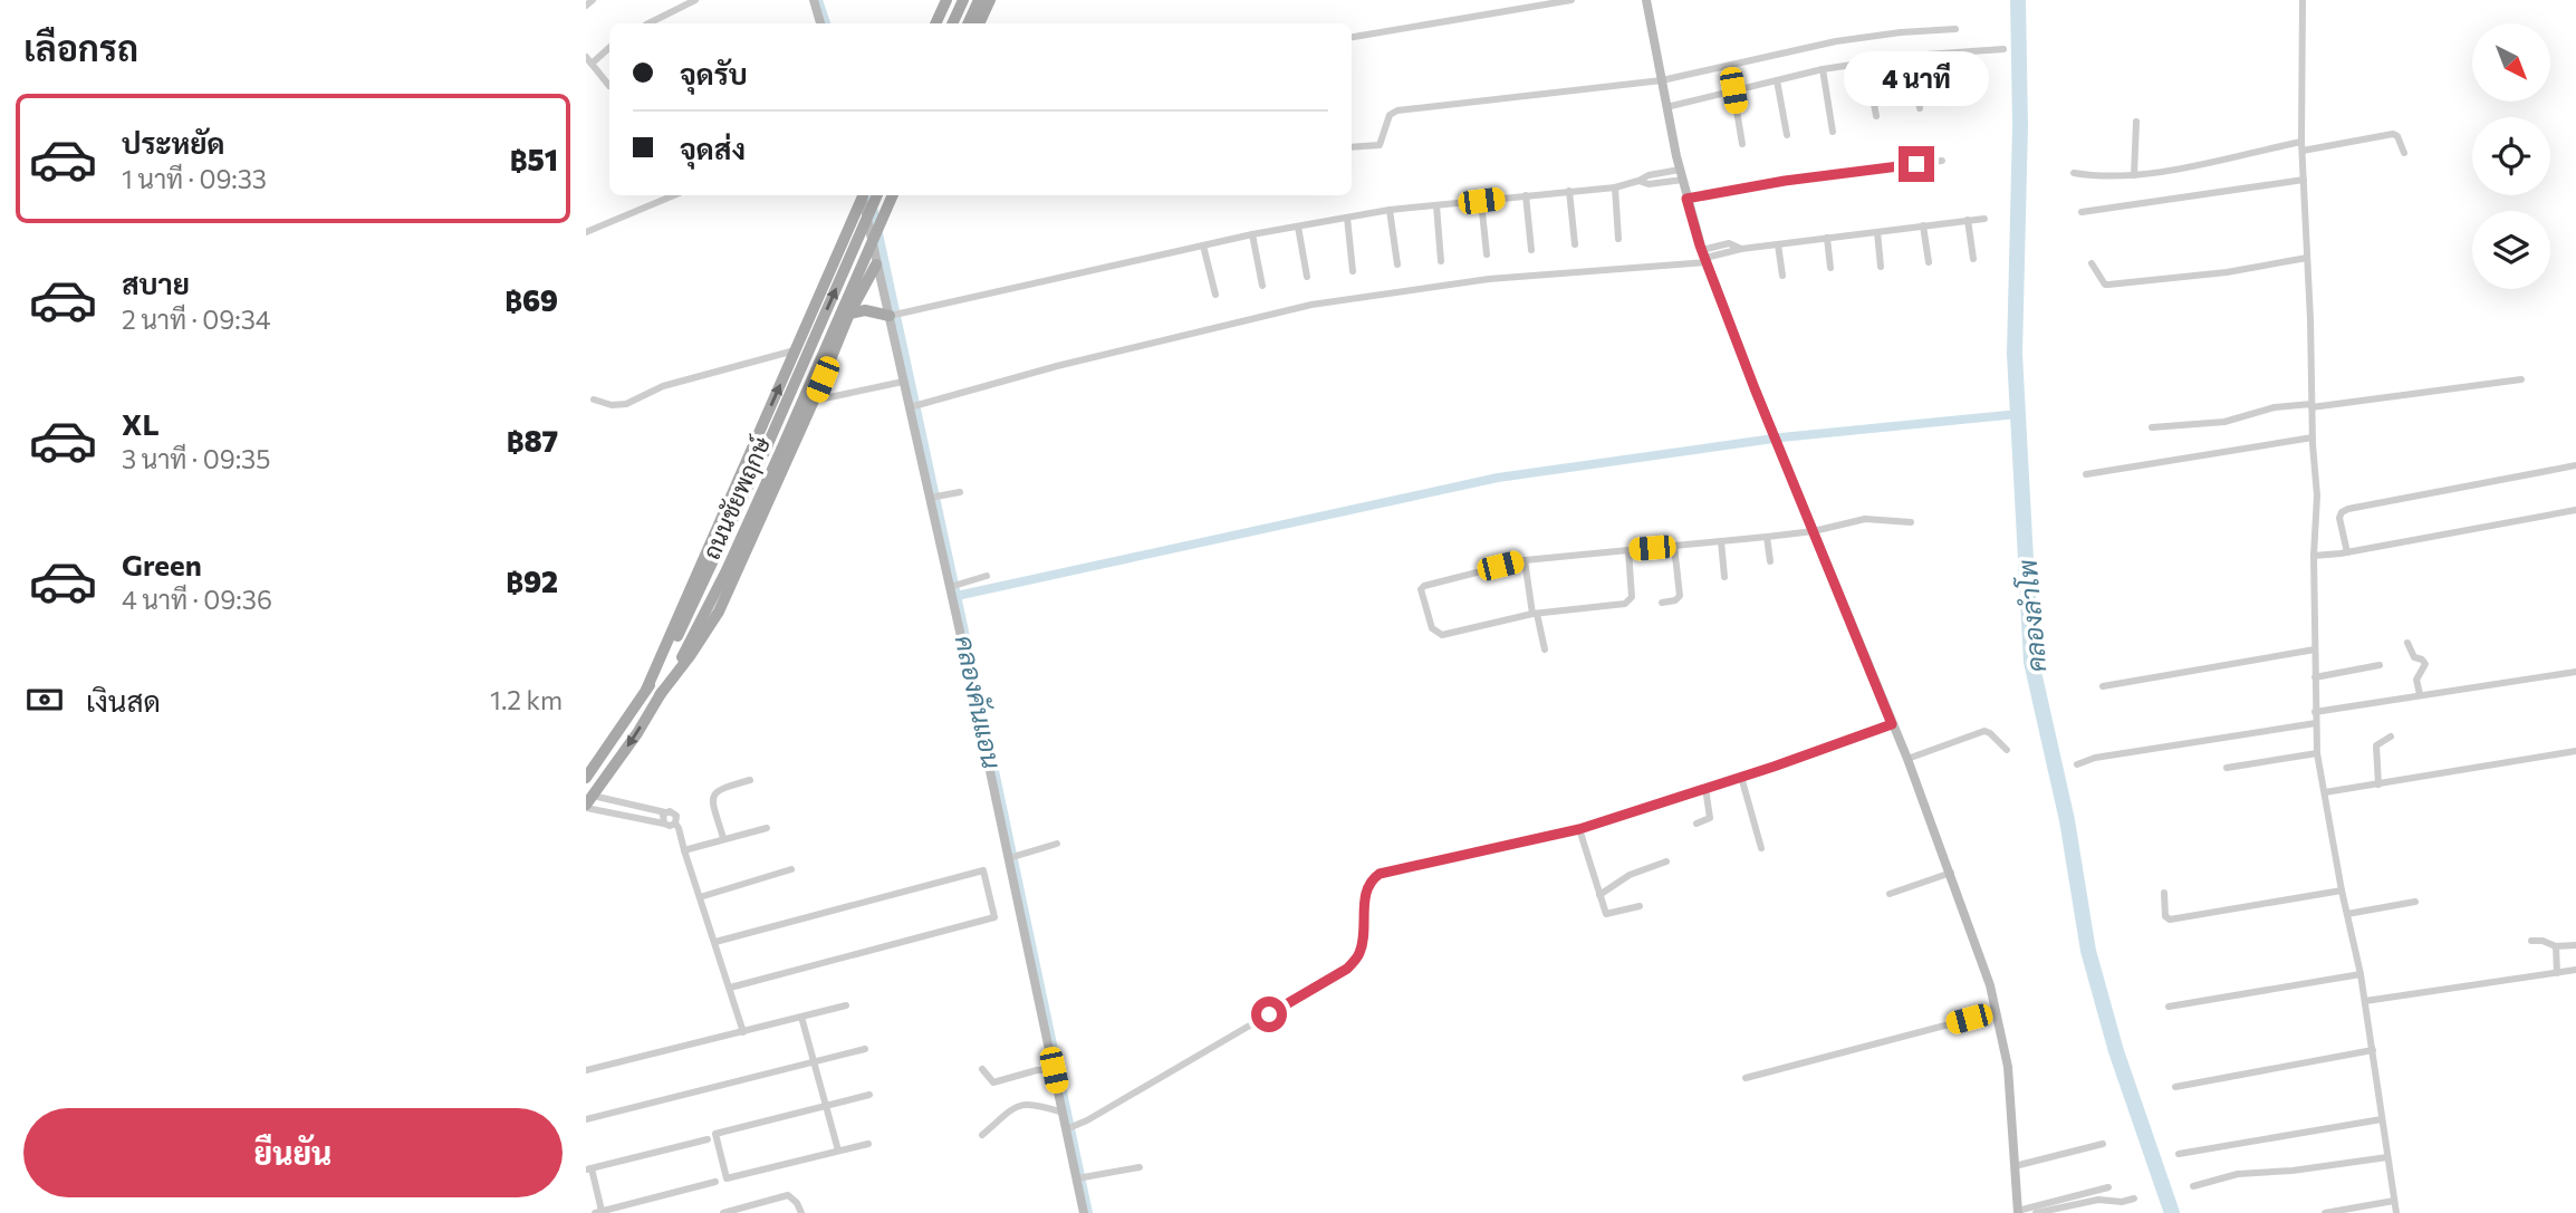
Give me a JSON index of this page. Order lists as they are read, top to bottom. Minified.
{"streets":{"main road":["ถนนชัยพฤกษ์"]},"water":["คลองลำโพ","คลองคันแอน"],"north":"bottom right","page":{"heading":"เลือกรถ","banner":["จุดรับ","จุดส่ง"],"bubble":"4 นาที","list":[{"name":"ประหยัด","note":"1 นาที · 09:33","value":"฿51"},{"name":"สบาย","note":"2 นาที · 09:34","value":"฿69"},{"name":"XL","note":"3 นาที · 09:35","value":"฿87"},{"name":"Green","note":"4 นาที · 09:36","value":"฿92"}],"pay":["เงินสด","1.2 km"],"buttons":"ยืนยัน"}}
